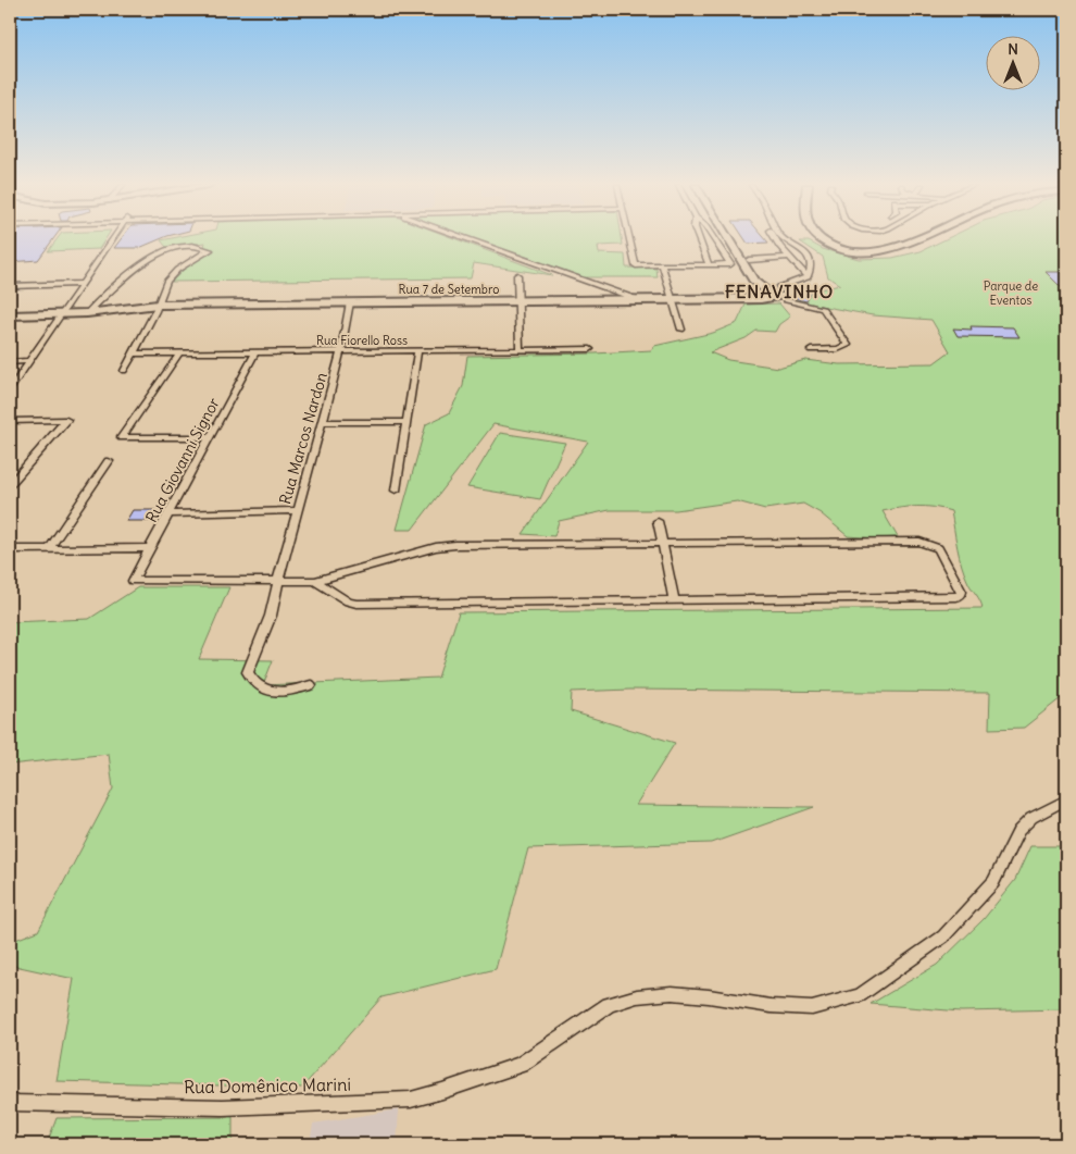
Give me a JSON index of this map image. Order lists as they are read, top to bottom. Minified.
{"streets":{"street":["Rua 7 de Setembro","Rua Fiorello Ross","Rua Marcos Nardon","Rua Giovanni Signor","Rua Domênico Marini"]},"crossings":[["Rua 7 de Setembro","Rua Marcos Nardon"],["Rua Fiorello Ross","Rua Marcos Nardon"],["Rua Fiorello Ross","Rua Giovanni Signor"],["Rua Marcos Nardon","Rua Giovanni Signor"]],"districts":["FENAVINHO"],"parks":["Parque de Eventos"],"north":"top"}
